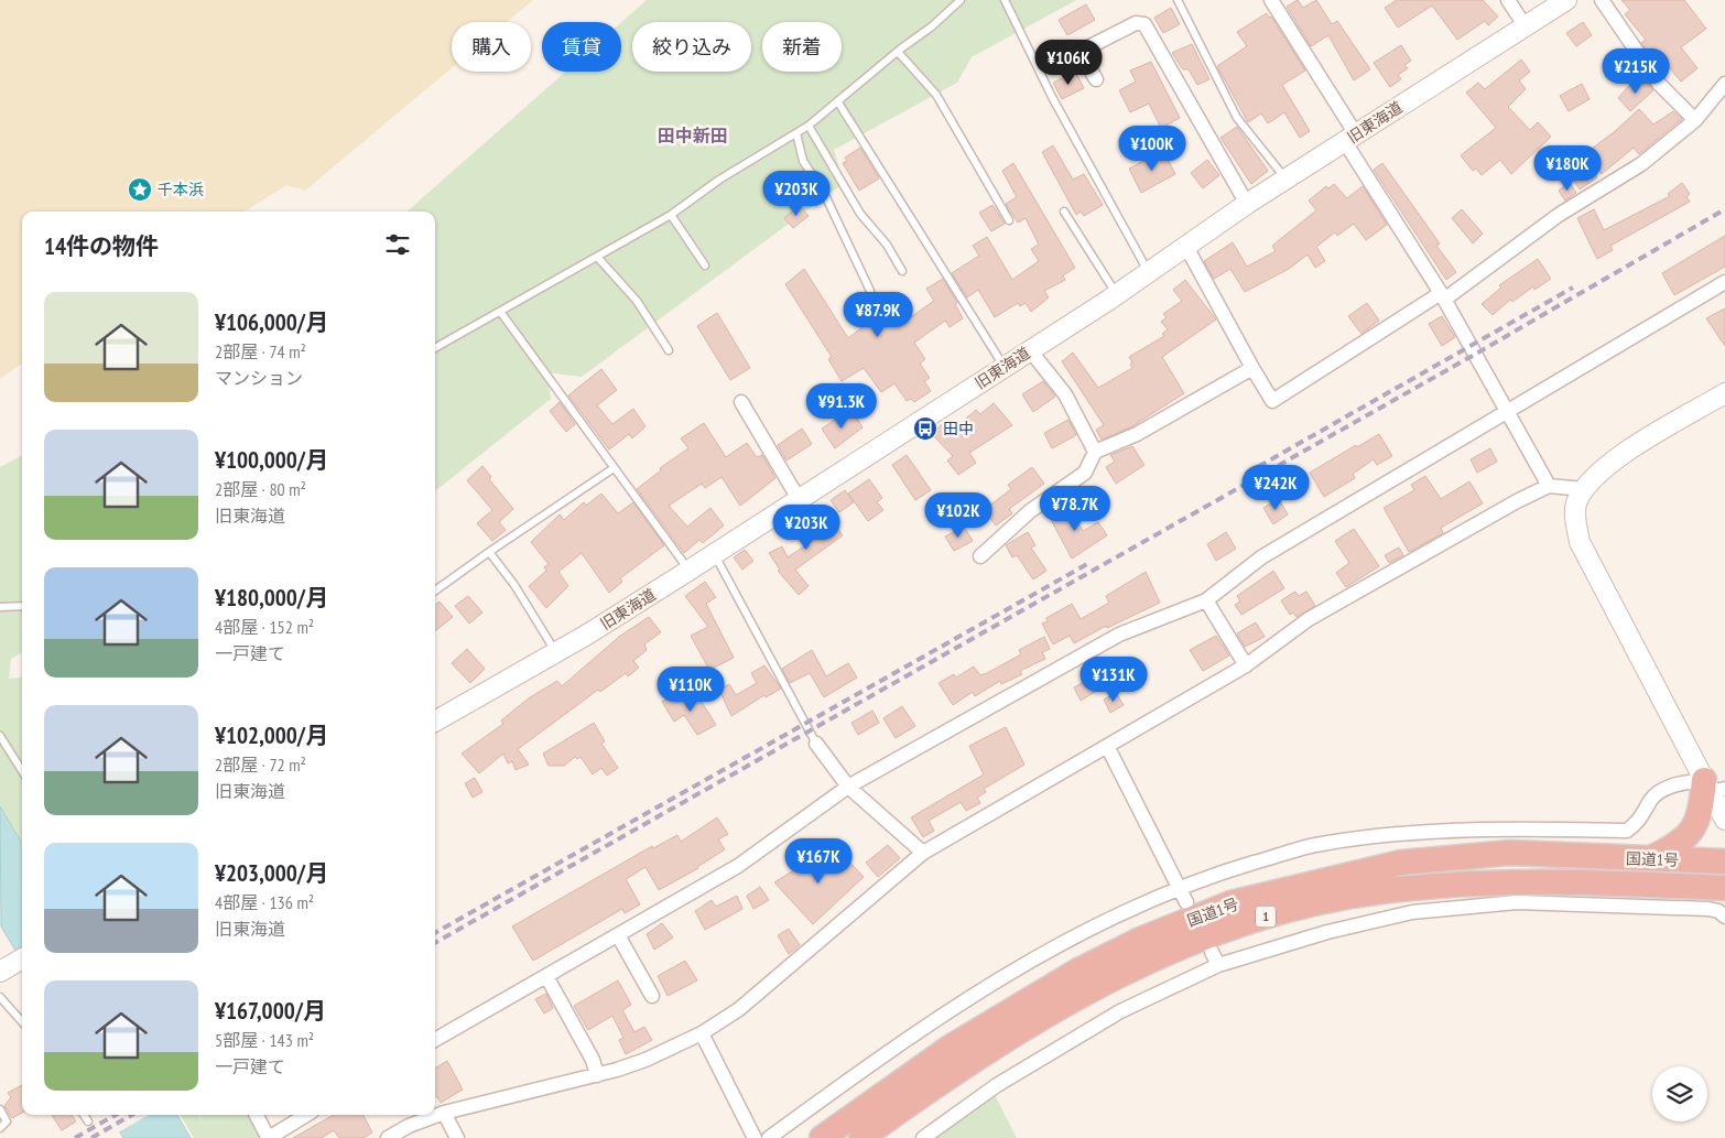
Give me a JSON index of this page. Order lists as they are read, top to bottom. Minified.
{"streets":{"highway":["国道1号","1"],"main road":["旧東海道"]},"districts":["田中新田"],"places":{"place":["千本浜"],"bus stop":["田中"]},"page":{"chip":["購入","賃貸","絞り込み","新着"],"price":["¥106K","¥215K","¥100K","¥180K","¥203K","¥87.9K","¥91.3K","¥242K","¥78.7K","¥102K","¥203K","¥131K","¥110K","¥167K"],"heading":"14件の物件","list":[{"name":"¥106,000/月","note":"2部屋 · 74 m² · マンション"},{"name":"¥100,000/月","note":"2部屋 · 80 m² · 旧東海道"},{"name":"¥180,000/月","note":"4部屋 · 152 m² · 一戸建て"},{"name":"¥102,000/月","note":"2部屋 · 72 m² · 旧東海道"},{"name":"¥203,000/月","note":"4部屋 · 136 m² · 旧東海道"},{"name":"¥167,000/月","note":"5部屋 · 143 m² · 一戸建て"}]}}
